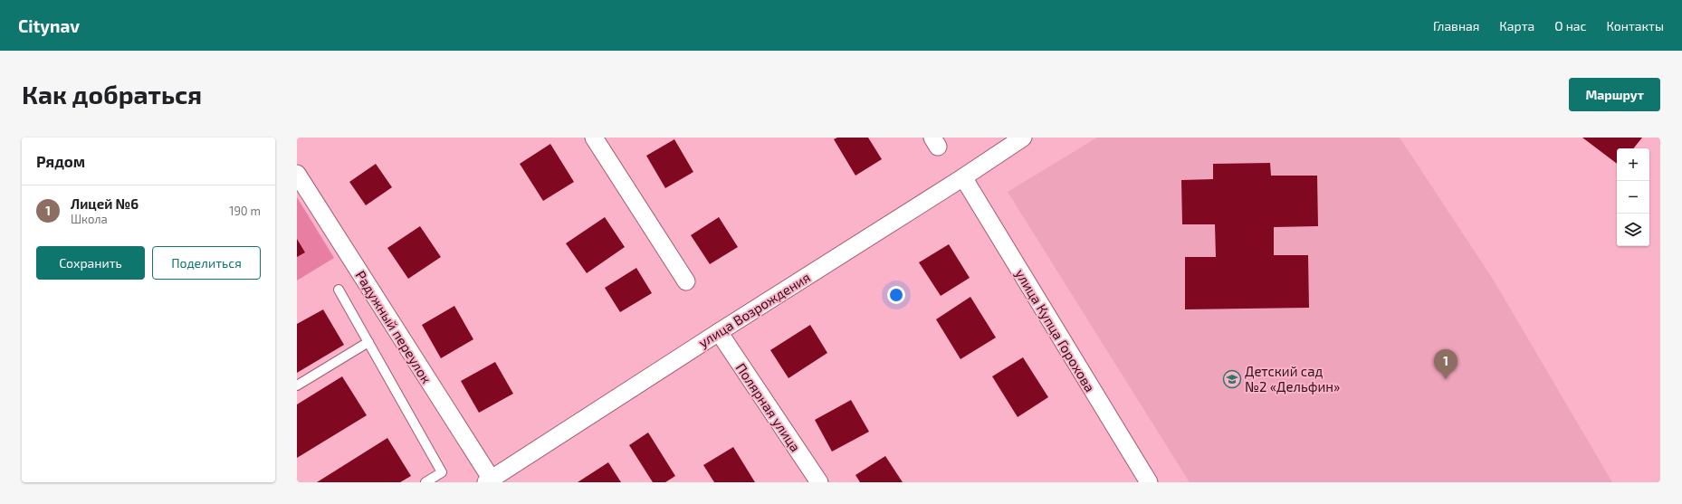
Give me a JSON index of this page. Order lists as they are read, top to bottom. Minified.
{"streets":{"street":["улица Возрождения","Радужный переулок","улица Купца Горохова","Полярная улица"]},"crossings":[["улица Возрождения","Радужный переулок"],["улица Возрождения","улица Купца Горохова"],["улица Возрождения","Полярная улица"]],"places":{"school or university":["Детский сад №2 «Дельфин»"]},"page":{"header":"Citynav","nav":["Главная","Карта","О нас","Контакты"],"buttons":["Маршрут",["Сохранить","Поделиться"]],"title":"Как добраться","heading":"Рядом","map_buttons":["+","−"],"list":[{"mark":"1","name":"Лицей №6","note":"Школа","value":"190 m"}],"pins":"1"}}
